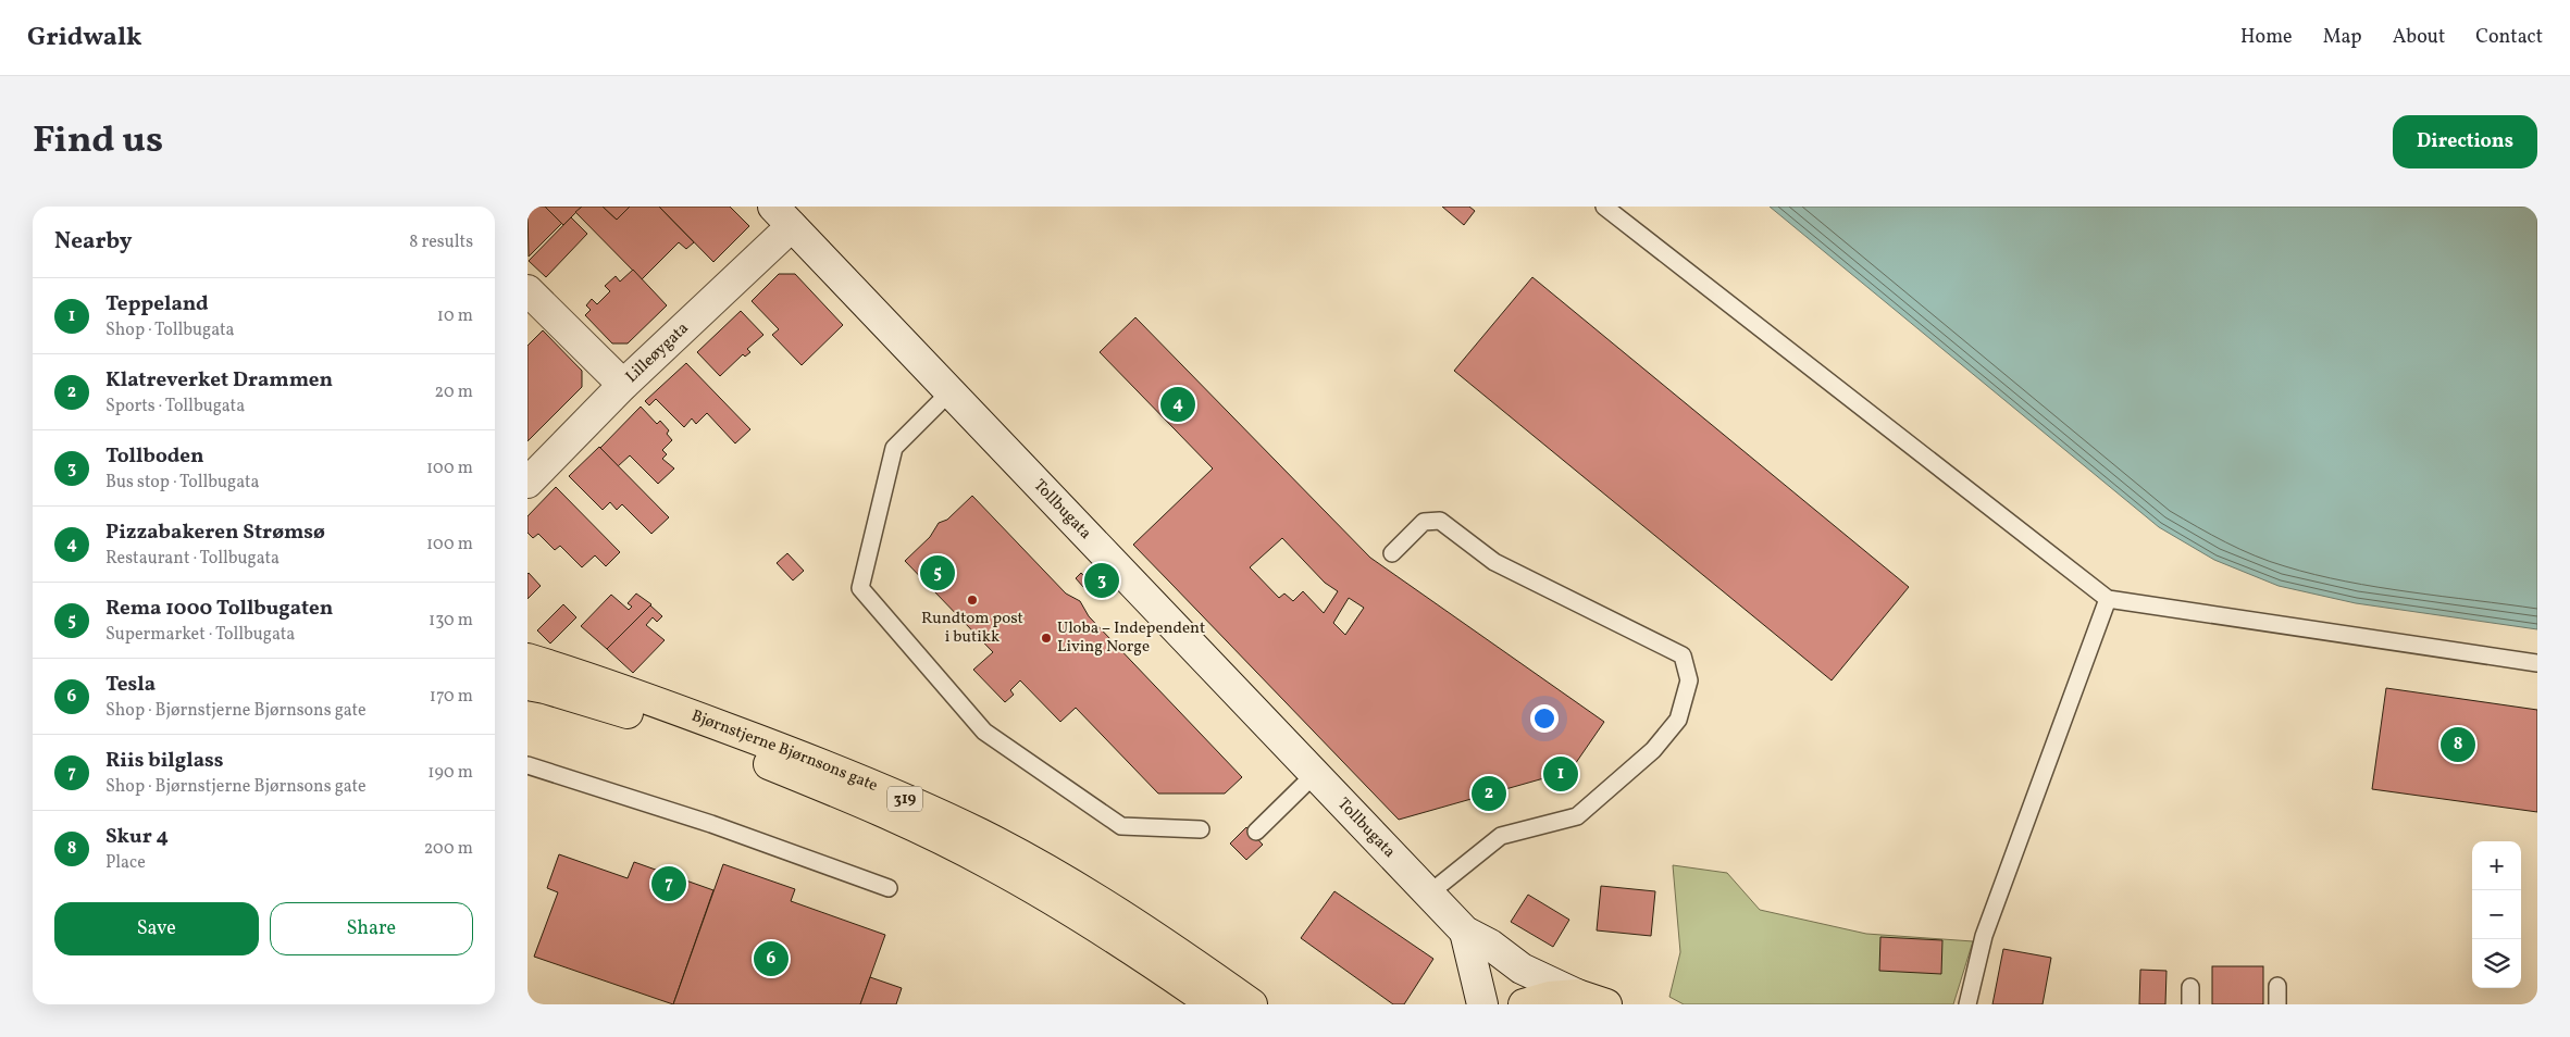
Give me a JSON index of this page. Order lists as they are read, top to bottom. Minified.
{"streets":{"main road":["Lilleøygata","Tollbugata","Bjørnstjerne Bjørnsons gate","319"]},"crossings":[["Lilleøygata","Tollbugata"]],"places":["Rundtom post i butikk","Uloba – Independent Living Norge"],"page":{"header":"Gridwalk","nav":["Home","Map","About","Contact"],"title":"Find us","buttons":["Directions",["Save","Share"]],"heading":["Nearby","8 results"],"list":[{"mark":"1","name":"Teppeland","note":"Shop · Tollbugata","value":"10 m"},{"mark":"2","name":"Klatreverket Drammen","note":"Sports · Tollbugata","value":"20 m"},{"mark":"3","name":"Tollboden","note":"Bus stop · Tollbugata","value":"100 m"},{"mark":"4","name":"Pizzabakeren Strømsø","note":"Restaurant · Tollbugata","value":"100 m"},{"mark":"5","name":"Rema 1000 Tollbugaten","note":"Supermarket · Tollbugata","value":"130 m"},{"mark":"6","name":"Tesla","note":"Shop · Bjørnstjerne Bjørnsons gate","value":"170 m"},{"mark":"7","name":"Riis bilglass","note":"Shop · Bjørnstjerne Bjørnsons gate","value":"190 m"},{"mark":"8","name":"Skur 4","note":"Place","value":"200 m"}],"pins":["4","5","3","8","1","2","7","6"],"map_buttons":["+","−"]}}
